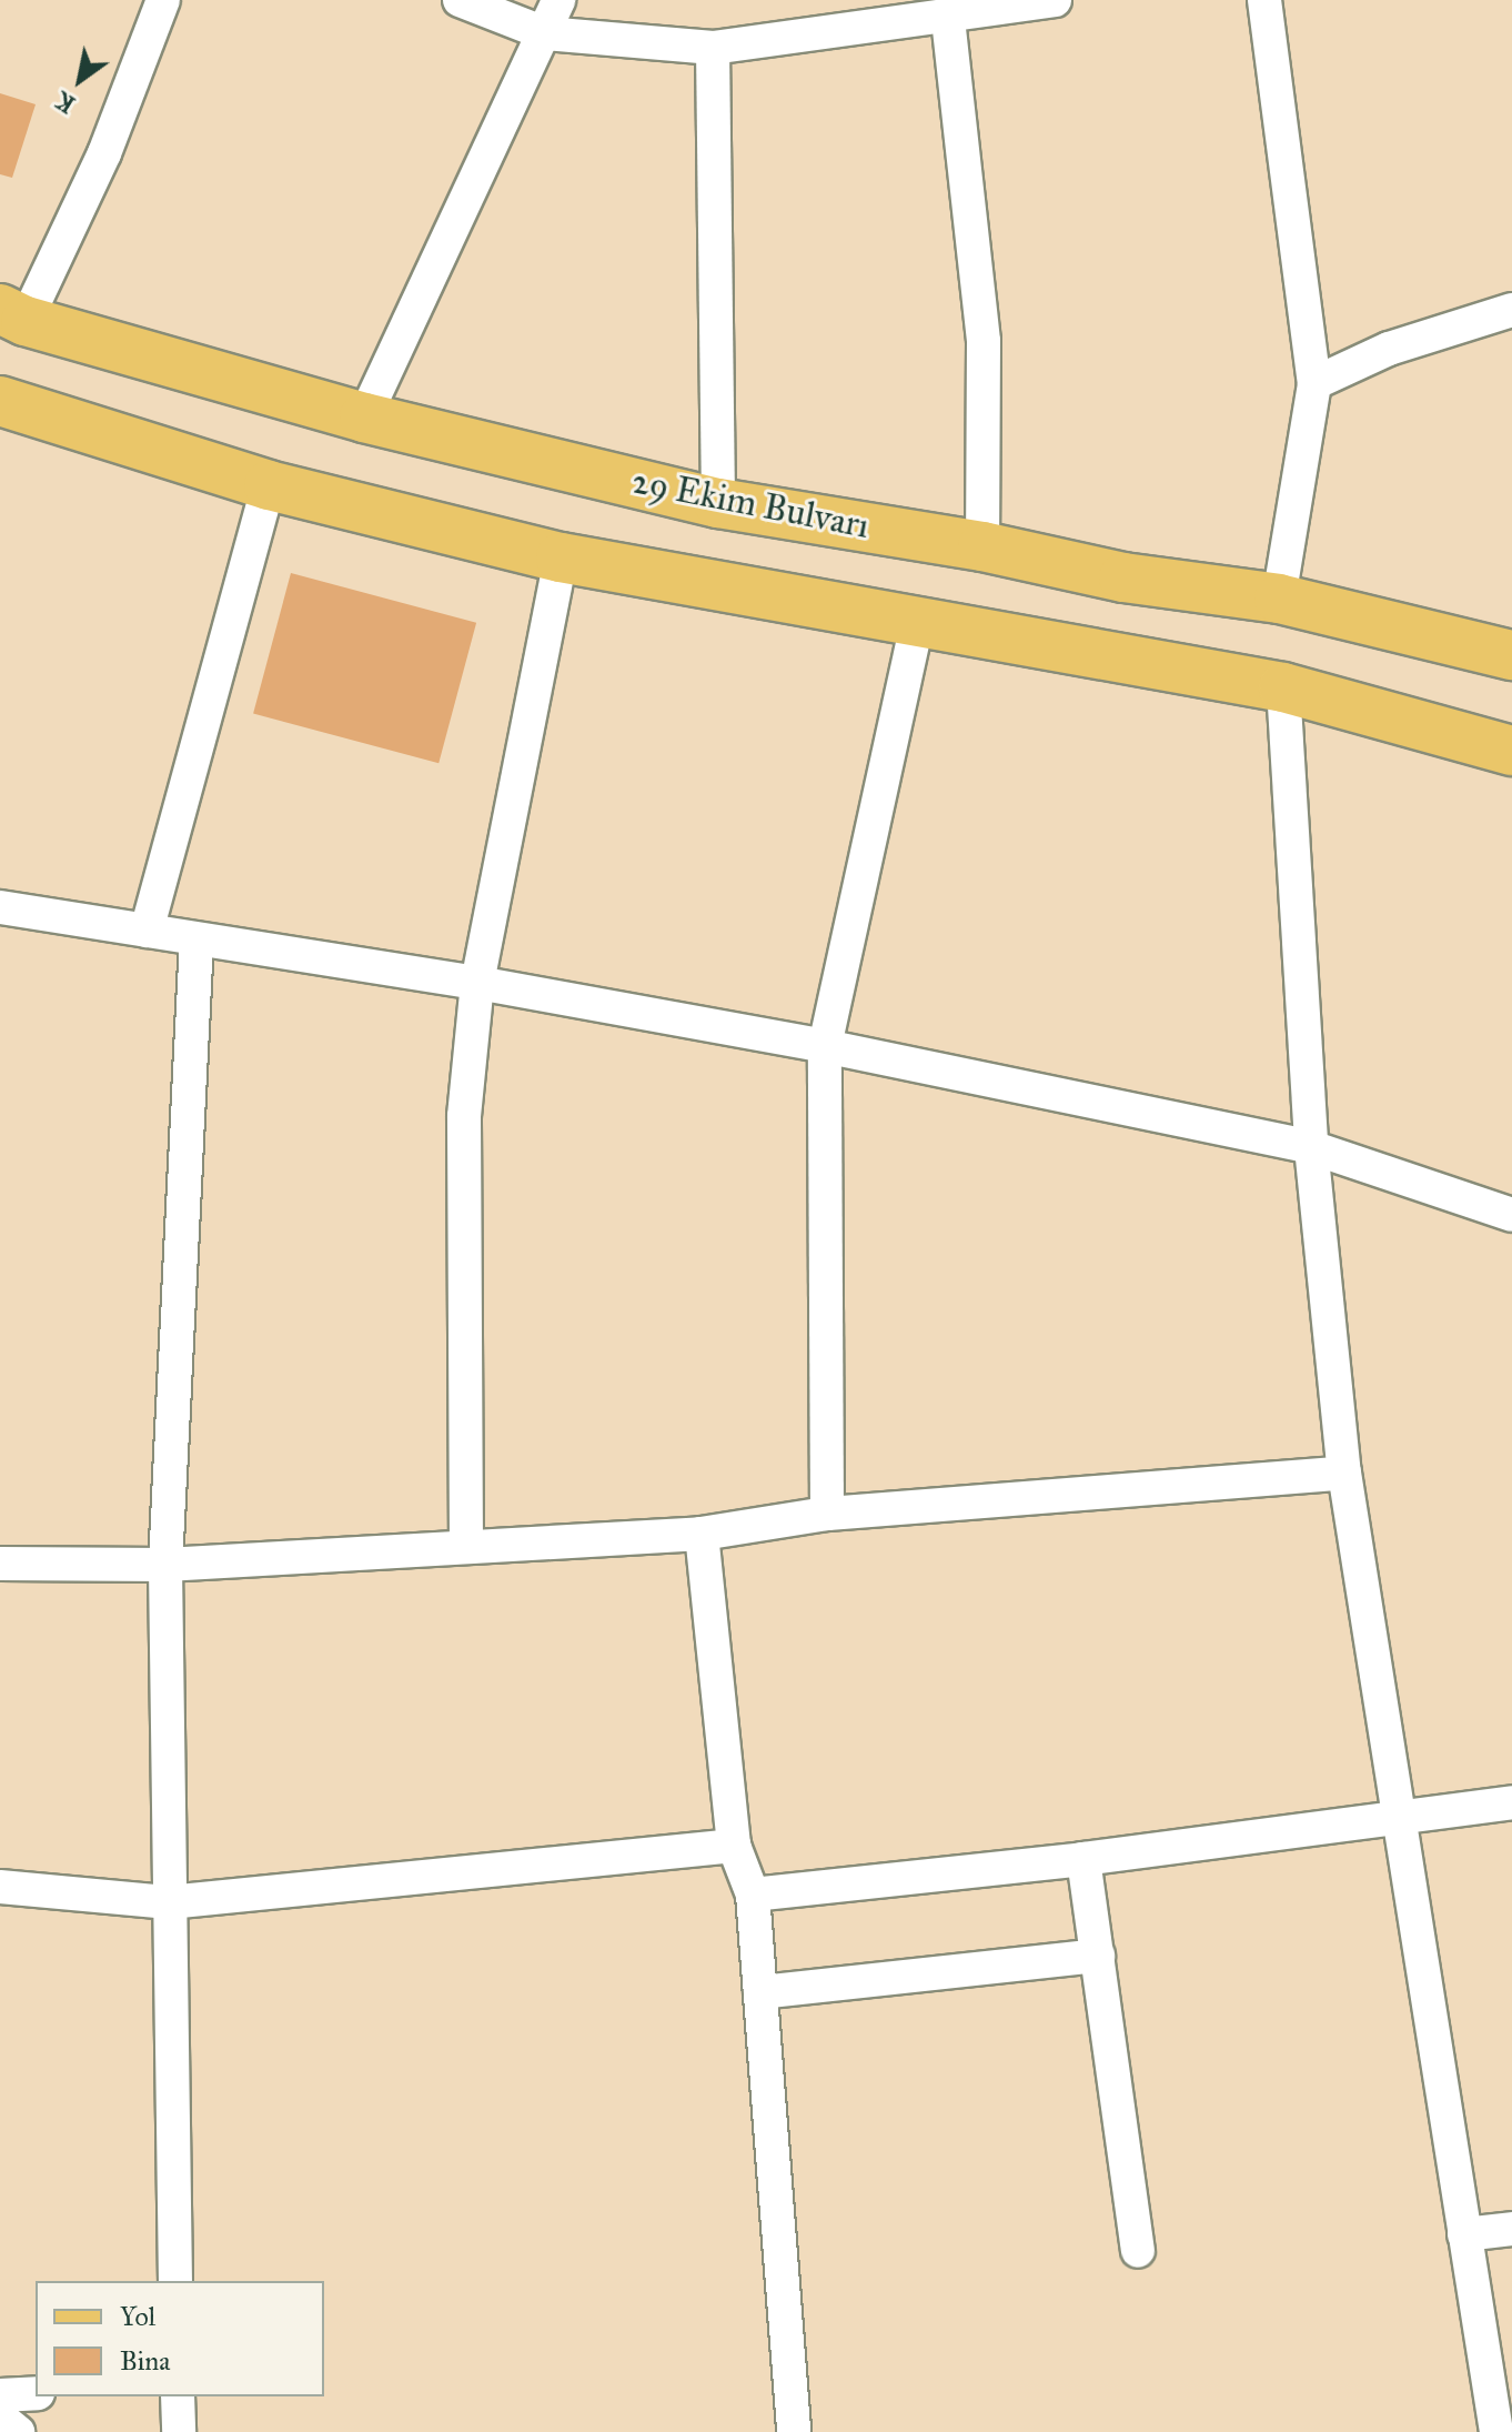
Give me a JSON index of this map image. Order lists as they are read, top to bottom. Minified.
{"streets":{"main road":["29 Ekim Bulvarı"]},"legend":["Yol","Bina"],"north":"bottom left"}
